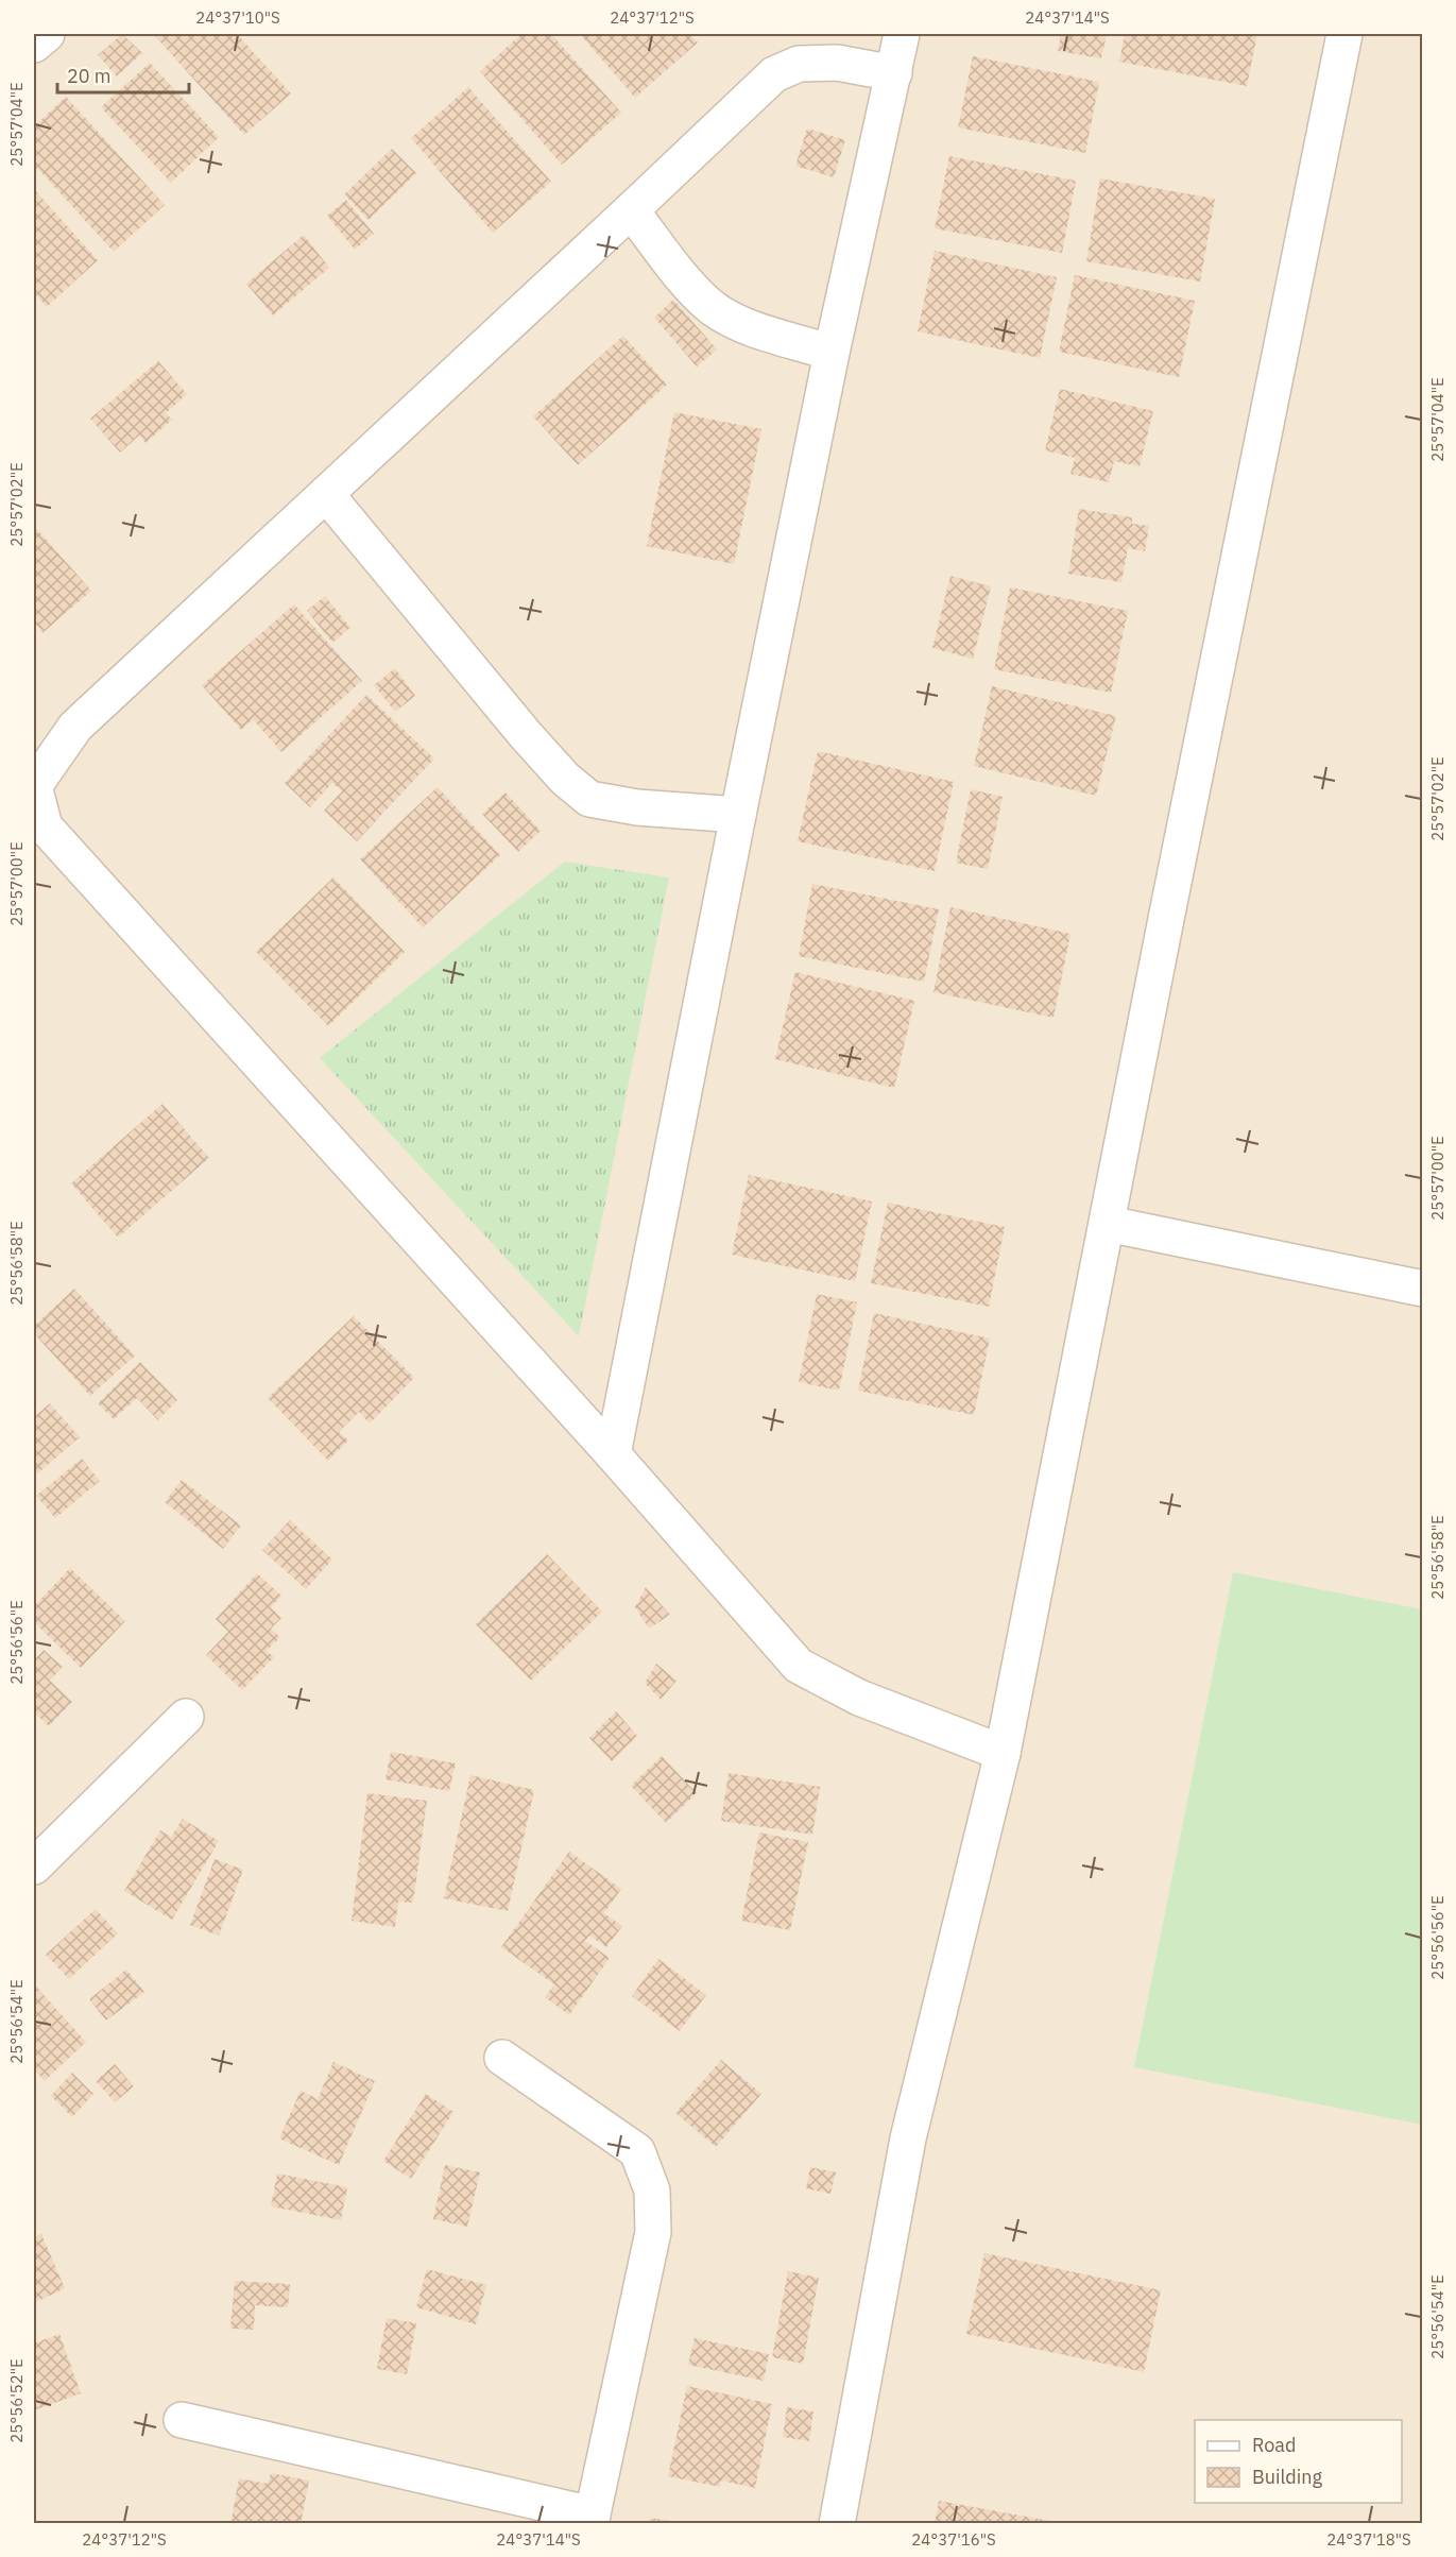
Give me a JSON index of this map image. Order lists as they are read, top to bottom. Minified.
{"legend":["Road","Building"],"scale_bar":"20 m","coordinates":["24°37'10\"S","24°37'12\"S","24°37'14\"S","25°57'04\"E","25°57'02\"E","25°57'00\"E","25°56'58\"E","25°56'56\"E","25°56'54\"E","25°56'52\"E","24°37'16\"S","24°37'18\"S"]}
